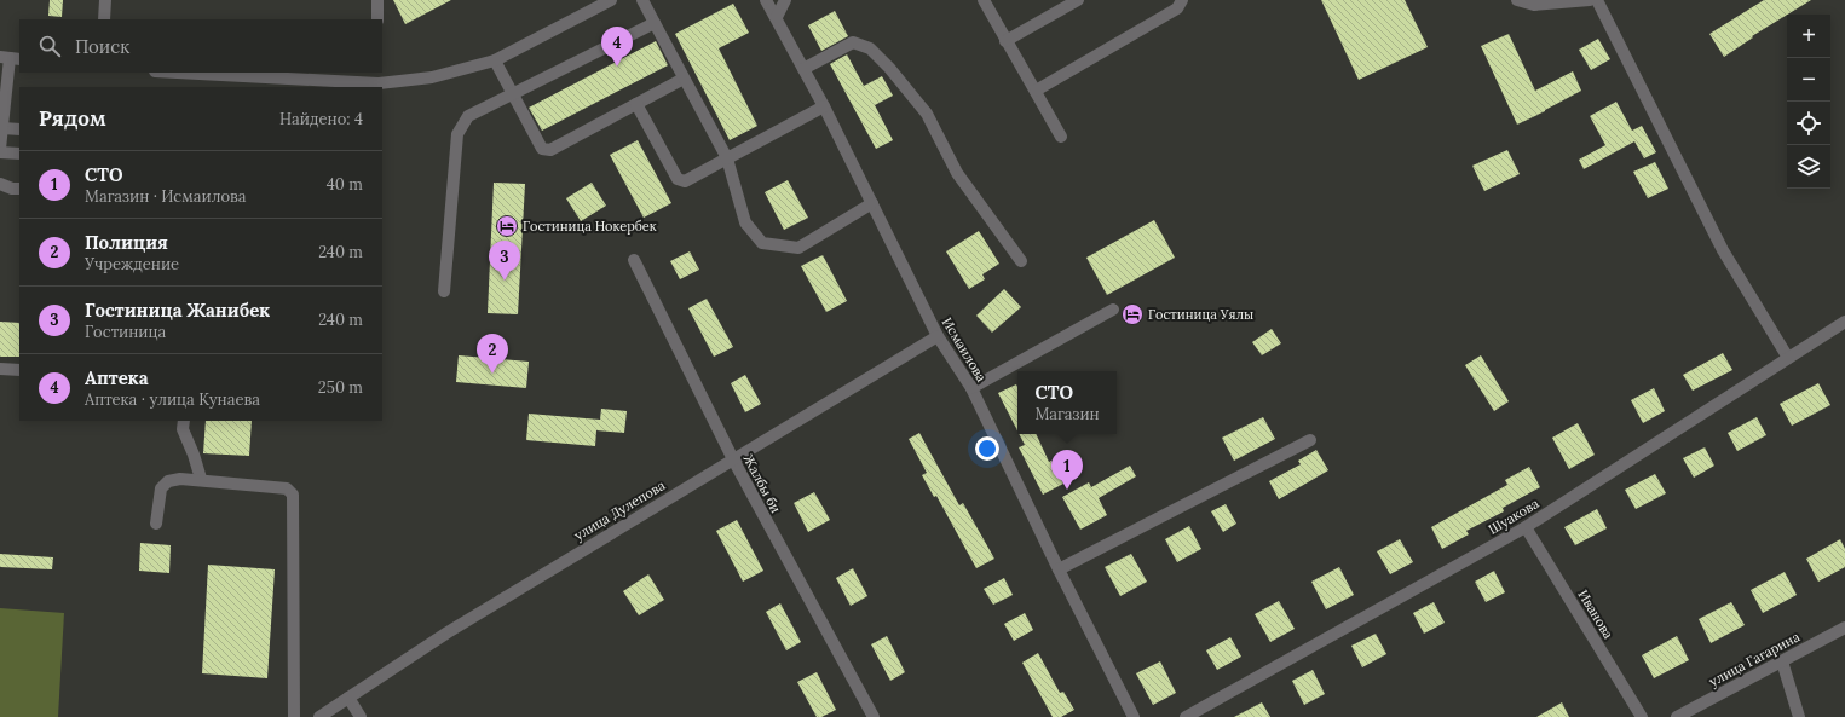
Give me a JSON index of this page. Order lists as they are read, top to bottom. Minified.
{"streets":{"street":["Исмаилова","Жалбы би","улица Дулепова","Шуакова","Иванова","улица Гагарина"]},"crossings":[["Исмаилова","улица Дулепова"],["Жалбы би","улица Дулепова"],["Шуакова","Иванова"]],"places":{"hotel":["Гостиница Нокербек","Гостиница Уялы"]},"page":{"map_buttons":["+","−"],"search":"Поиск","pins":["4","3","2","1"],"heading":["Рядом","Найдено: 4"],"list":[{"mark":"1","name":"СТО","note":"Магазин · Исмаилова","value":"40 m"},{"mark":"2","name":"Полиция","note":"Учреждение","value":"240 m"},{"mark":"3","name":"Гостиница Жанибек","note":"Гостиница","value":"240 m"},{"mark":"4","name":"Аптека","note":"Аптека · улица Кунаева","value":"250 m"}],"popup":["СТО","Магазин"]}}
